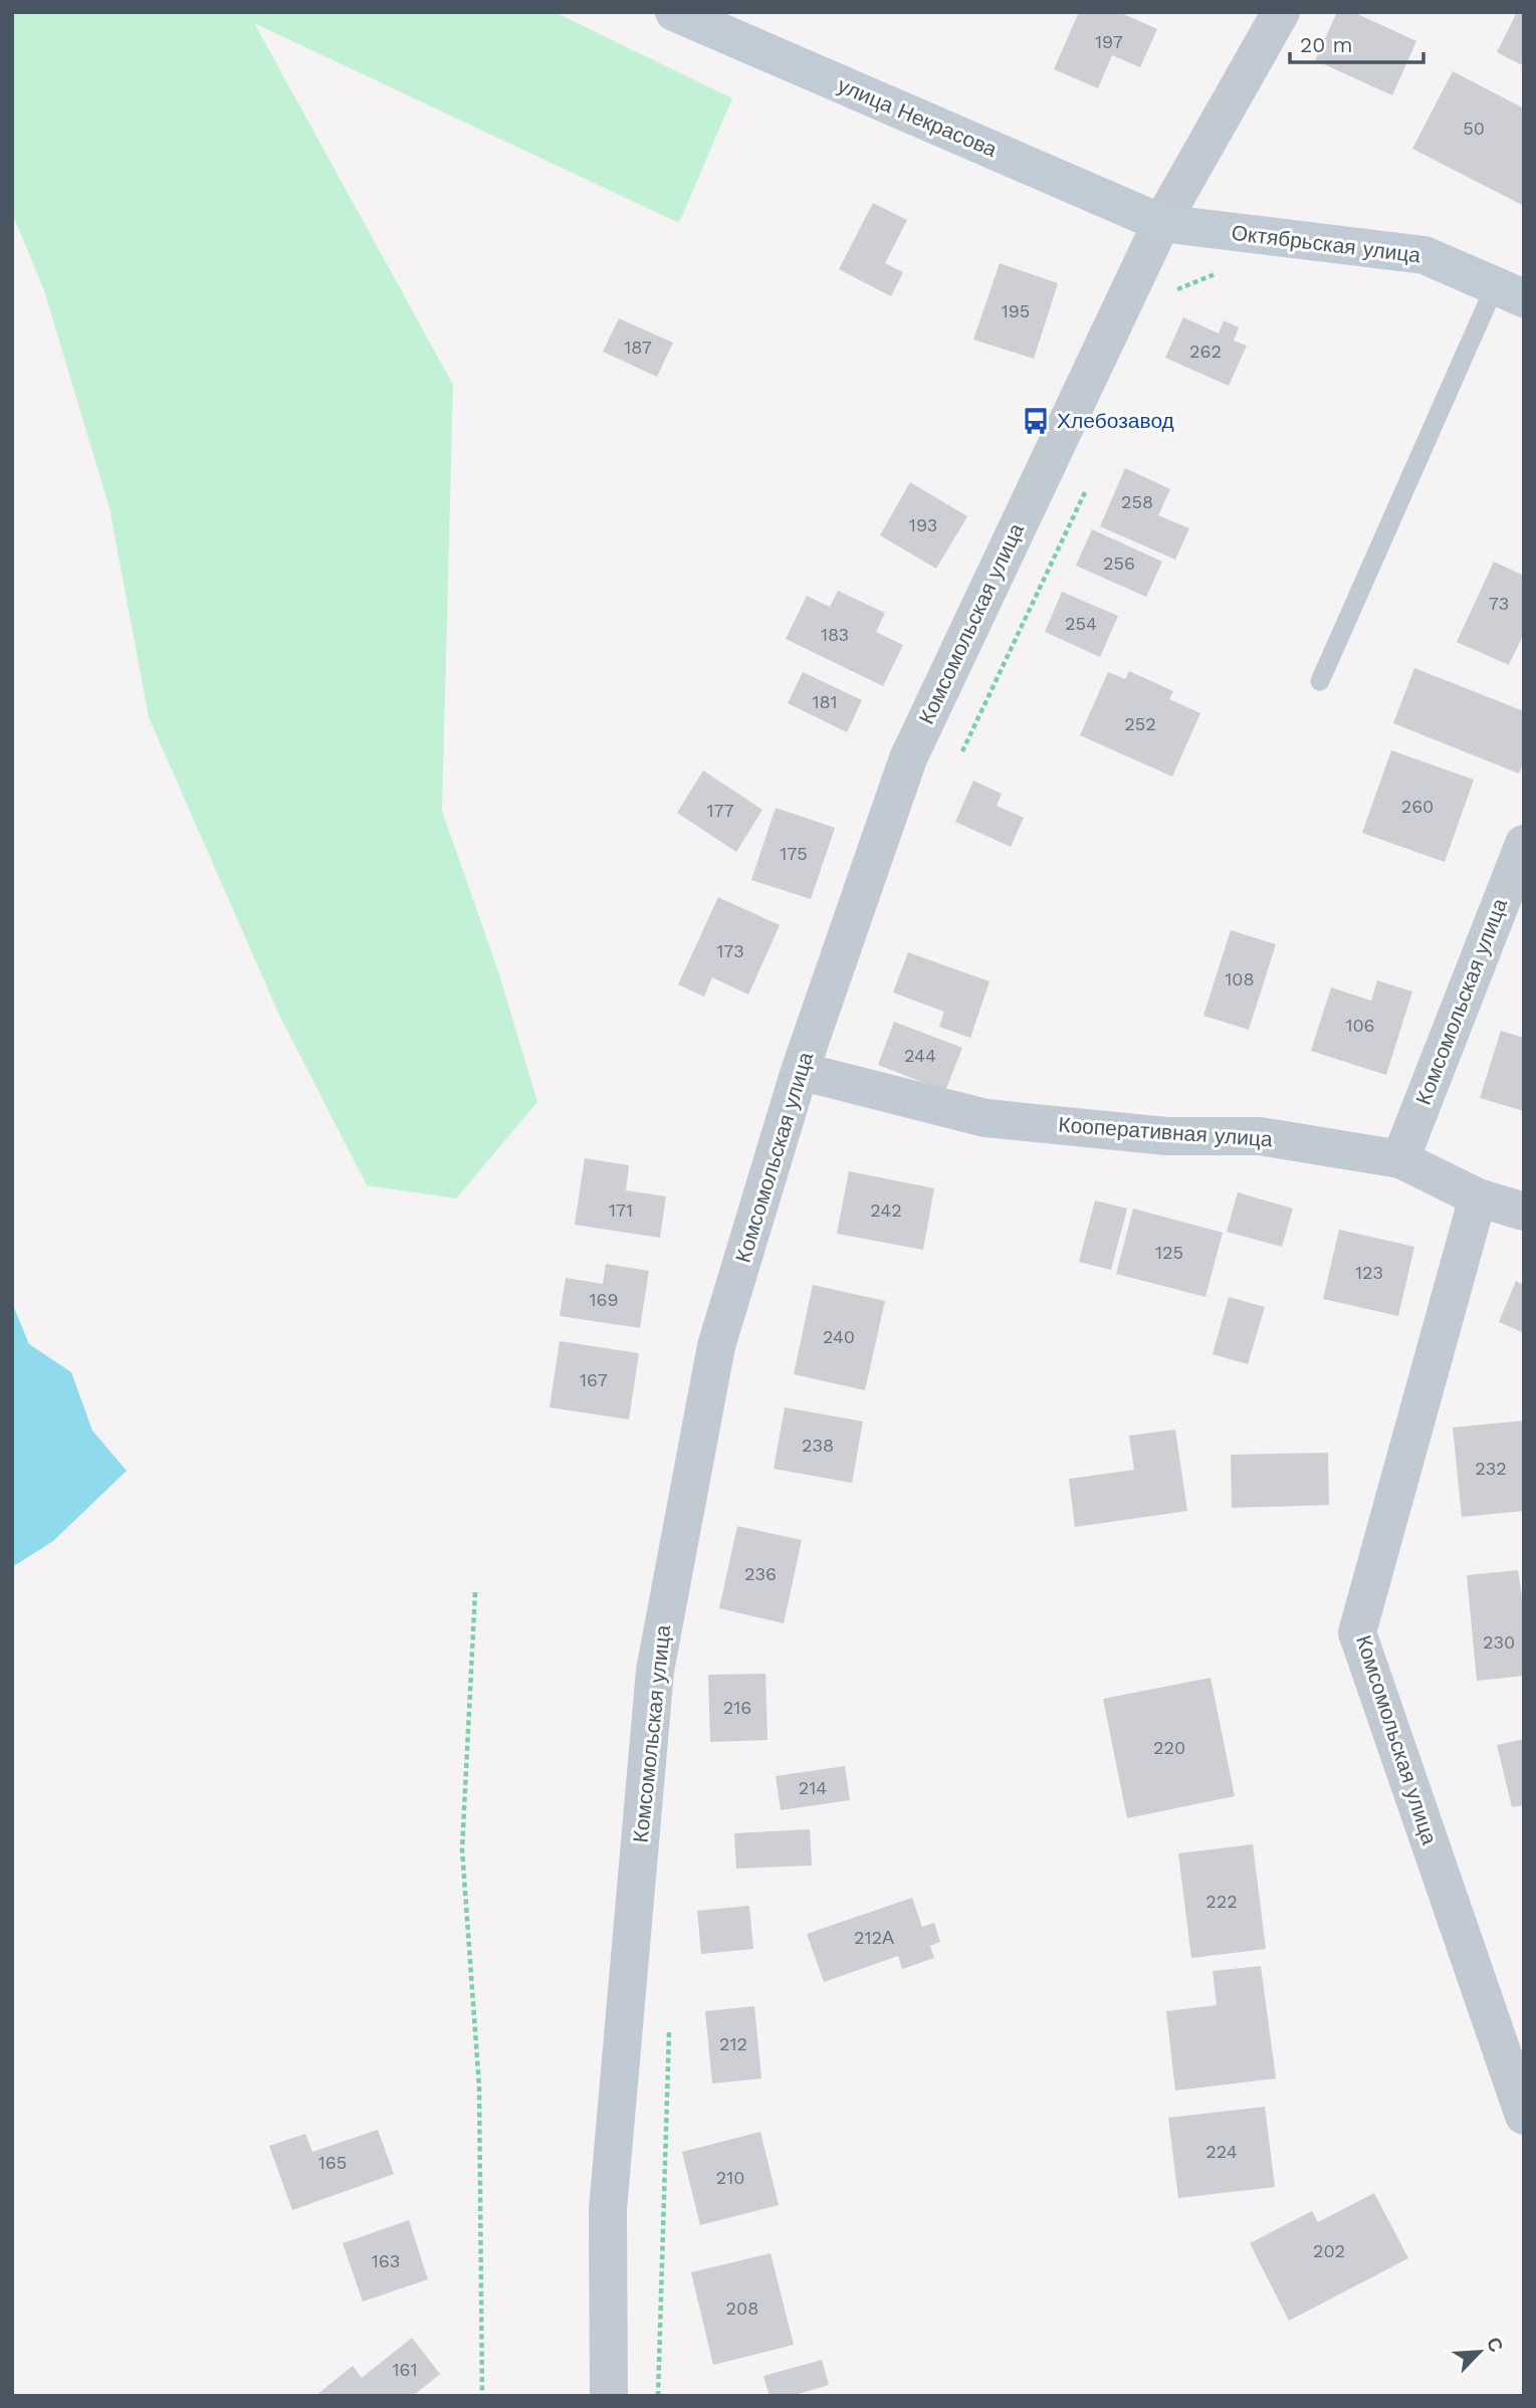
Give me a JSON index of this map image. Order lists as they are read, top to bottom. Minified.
{"streets":{"street":["улица Некрасова","Октябрьская улица","Комсомольская улица","Кооперативная улица"]},"crossings":[["улица Некрасова","Октябрьская улица"],["улица Некрасова","Комсомольская улица"],["Октябрьская улица","Комсомольская улица"],["Комсомольская улица","Кооперативная улица"]],"places":{"bus stop":["Хлебозавод"]},"house_numbers":["197","50","195","187","262","258","193","256","73","254","183","181","252","260","177","175","173","108","106","244","171","242","125","123","169","240","167","238","232","236","230","216","220","214","222","212А","212","224","165","210","202","163","208","161"],"scale_bar":"20 m","north":"top right"}
